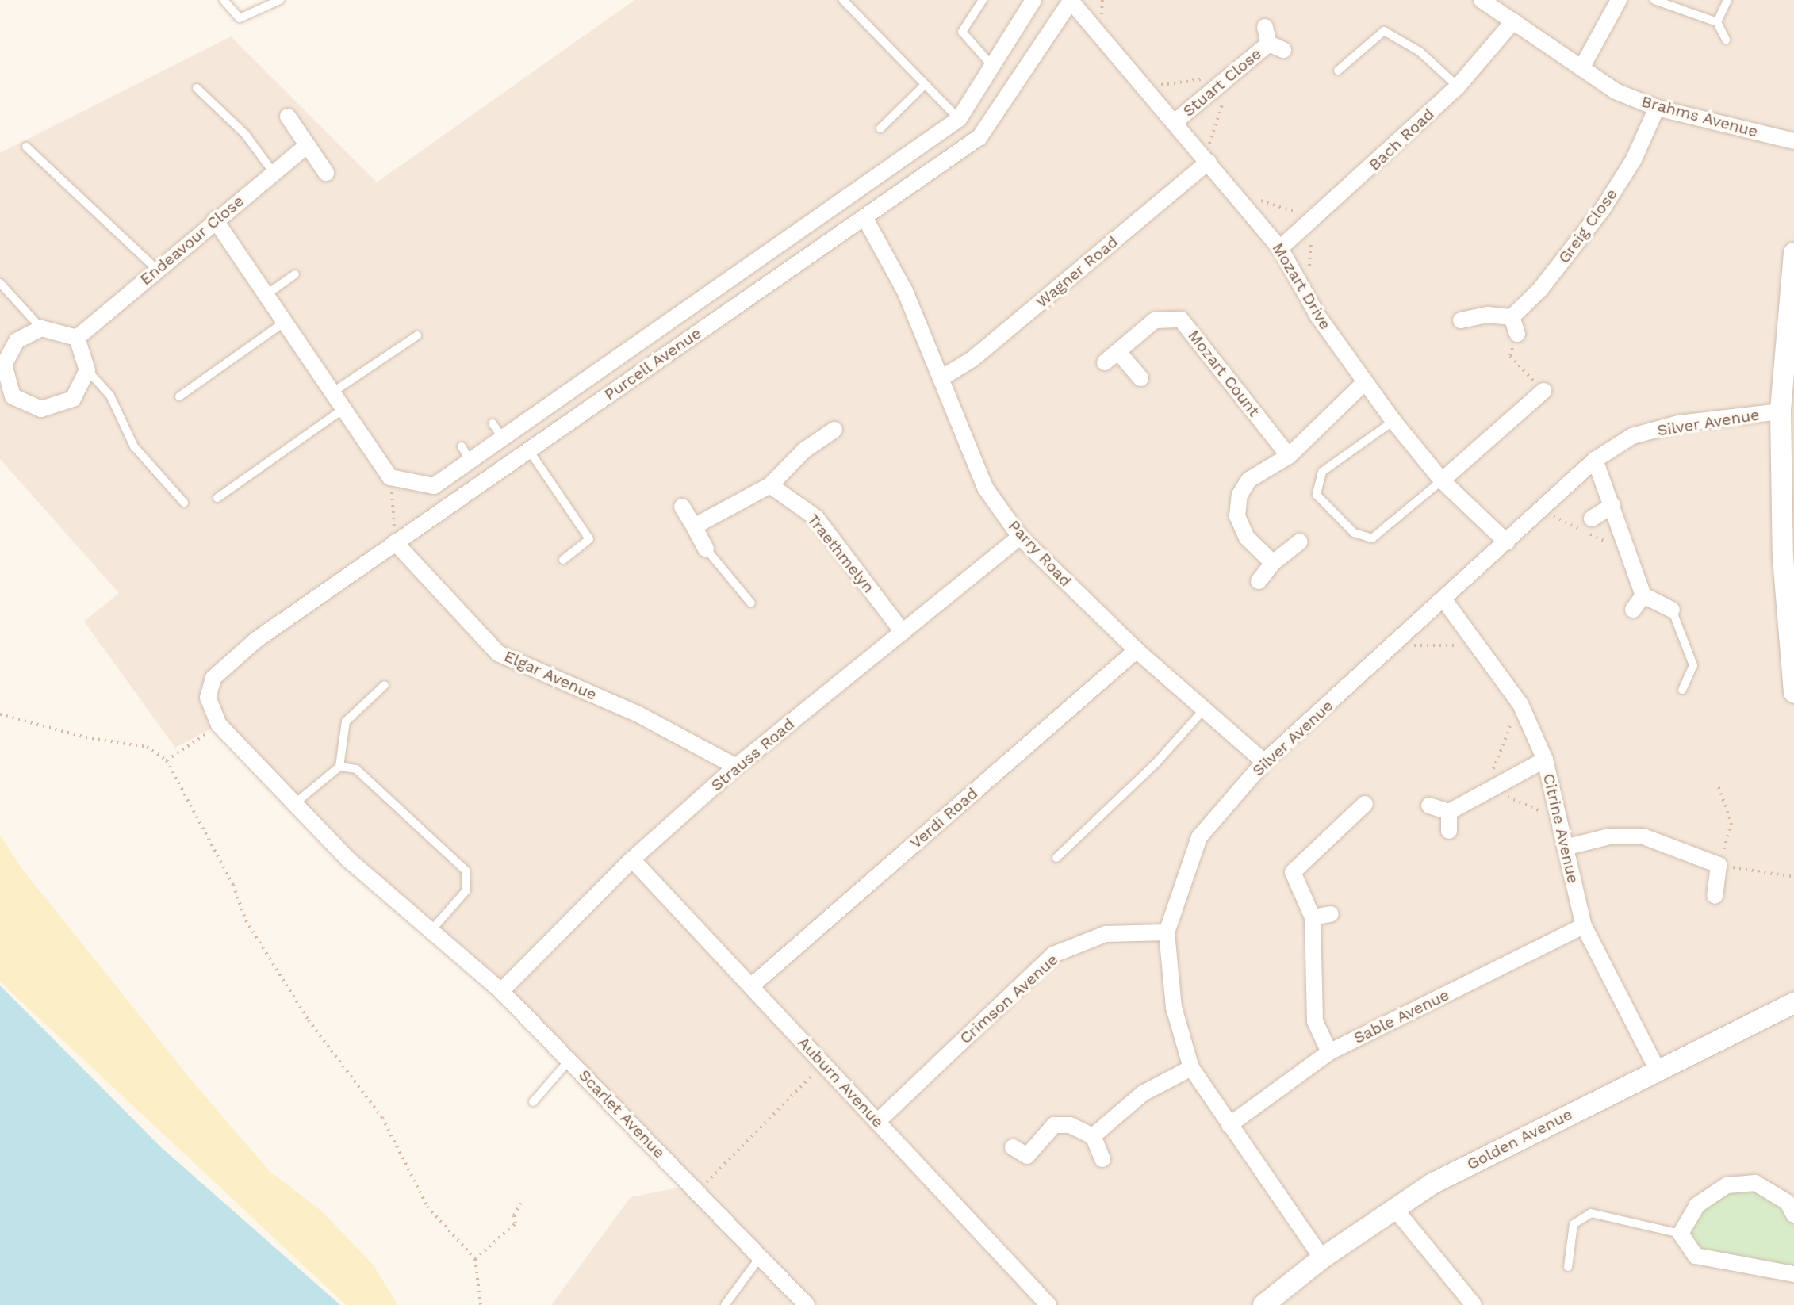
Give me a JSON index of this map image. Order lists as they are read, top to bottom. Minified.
{"streets":{"street":["Stuart Close","Brahms Avenue","Bach Road","Greig Close","Endeavour Close","Wagner Road","Mozart Drive","Purcell Avenue","Mozart Count","Silver Avenue","Traethmelyn","Parry Road","Elgar Avenue","Strauss Road","Verdi Road","Citrine Avenue","Crimson Avenue","Sable Avenue","Auburn Avenue","Scarlet Avenue","Golden Avenue"]},"crossings":[["Stuart Close","Mozart Drive"],["Brahms Avenue","Bach Road"],["Brahms Avenue","Greig Close"],["Bach Road","Mozart Drive"],["Wagner Road","Mozart Drive"],["Wagner Road","Parry Road"],["Mozart Drive","Purcell Avenue"],["Mozart Drive","Silver Avenue"],["Purcell Avenue","Parry Road"],["Purcell Avenue","Elgar Avenue"],["Purcell Avenue","Scarlet Avenue"],["Silver Avenue","Parry Road"],["Silver Avenue","Citrine Avenue"],["Silver Avenue","Crimson Avenue"],["Silver Avenue","Sable Avenue"],["Silver Avenue","Golden Avenue"],["Traethmelyn","Strauss Road"],["Parry Road","Strauss Road"],["Parry Road","Verdi Road"],["Elgar Avenue","Strauss Road"],["Strauss Road","Auburn Avenue"],["Strauss Road","Scarlet Avenue"],["Verdi Road","Auburn Avenue"],["Citrine Avenue","Sable Avenue"],["Citrine Avenue","Golden Avenue"],["Crimson Avenue","Auburn Avenue"]]}
